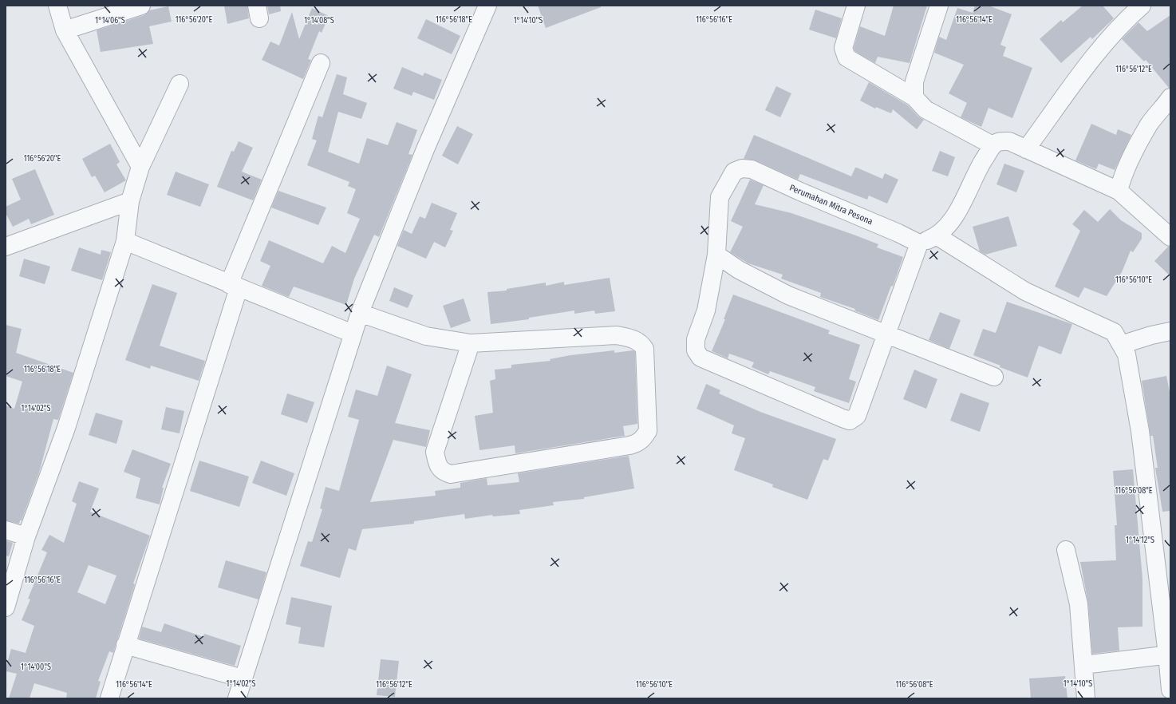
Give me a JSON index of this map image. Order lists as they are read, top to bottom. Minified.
{"streets":{"street":["Perumahan Mitra Pesona"]},"coordinates":["116°56'20\"E","116°56'18\"E","116°56'16\"E","116°56'14\"E","1°14'06\"S","1°14'08\"S","1°14'10\"S","116°56'12\"E","116°56'10\"E","1°14'02\"S","116°56'08\"E","1°14'12\"S","1°14'00\"S"]}
